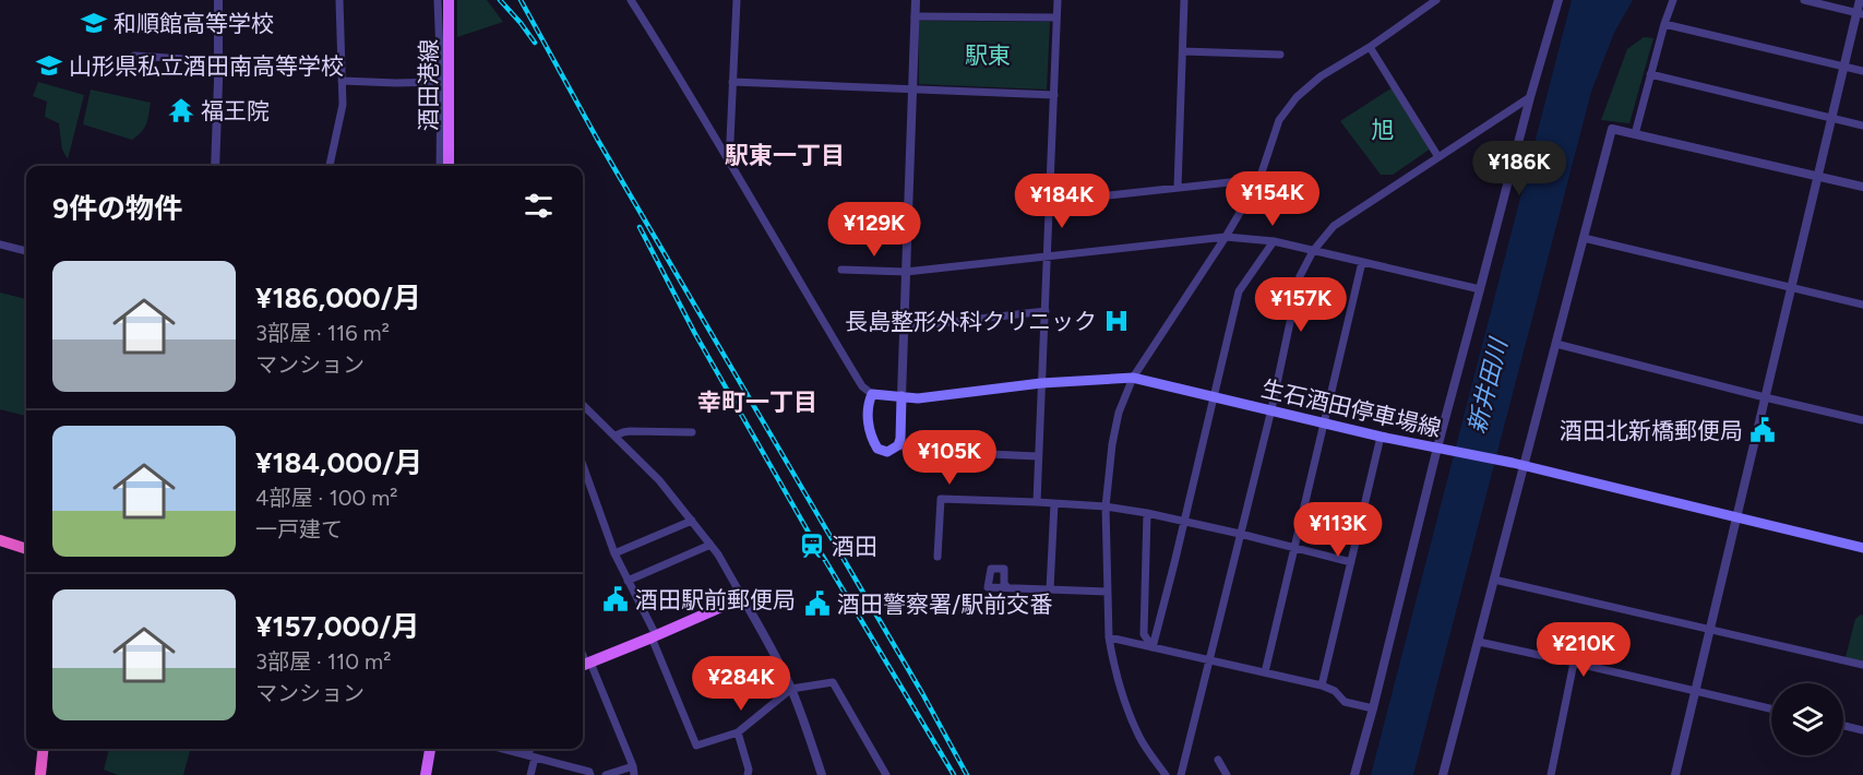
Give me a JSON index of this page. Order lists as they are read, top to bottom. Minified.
{"streets":{"main road":["酒田港線","生石酒田停車場線"]},"districts":["駅東一丁目","幸町一丁目"],"water":["新井田川"],"parks":["駅東","旭"],"places":{"school or university":["和順館高等学校","山形県私立酒田南高等学校"],"temple":["福王院"],"hospital":["長島整形外科クリニック"],"public building":["酒田北新橋郵便局","酒田駅前郵便局","酒田警察署/駅前交番"],"station":["酒田"]},"page":{"price":["¥186K","¥154K","¥184K","¥129K","¥157K","¥105K","¥113K","¥210K","¥284K"],"heading":"9件の物件","list":[{"name":"¥186,000/月","note":"3部屋 · 116 m² · マンション"},{"name":"¥184,000/月","note":"4部屋 · 100 m² · 一戸建て"},{"name":"¥157,000/月","note":"3部屋 · 110 m² · マンション"}]}}
